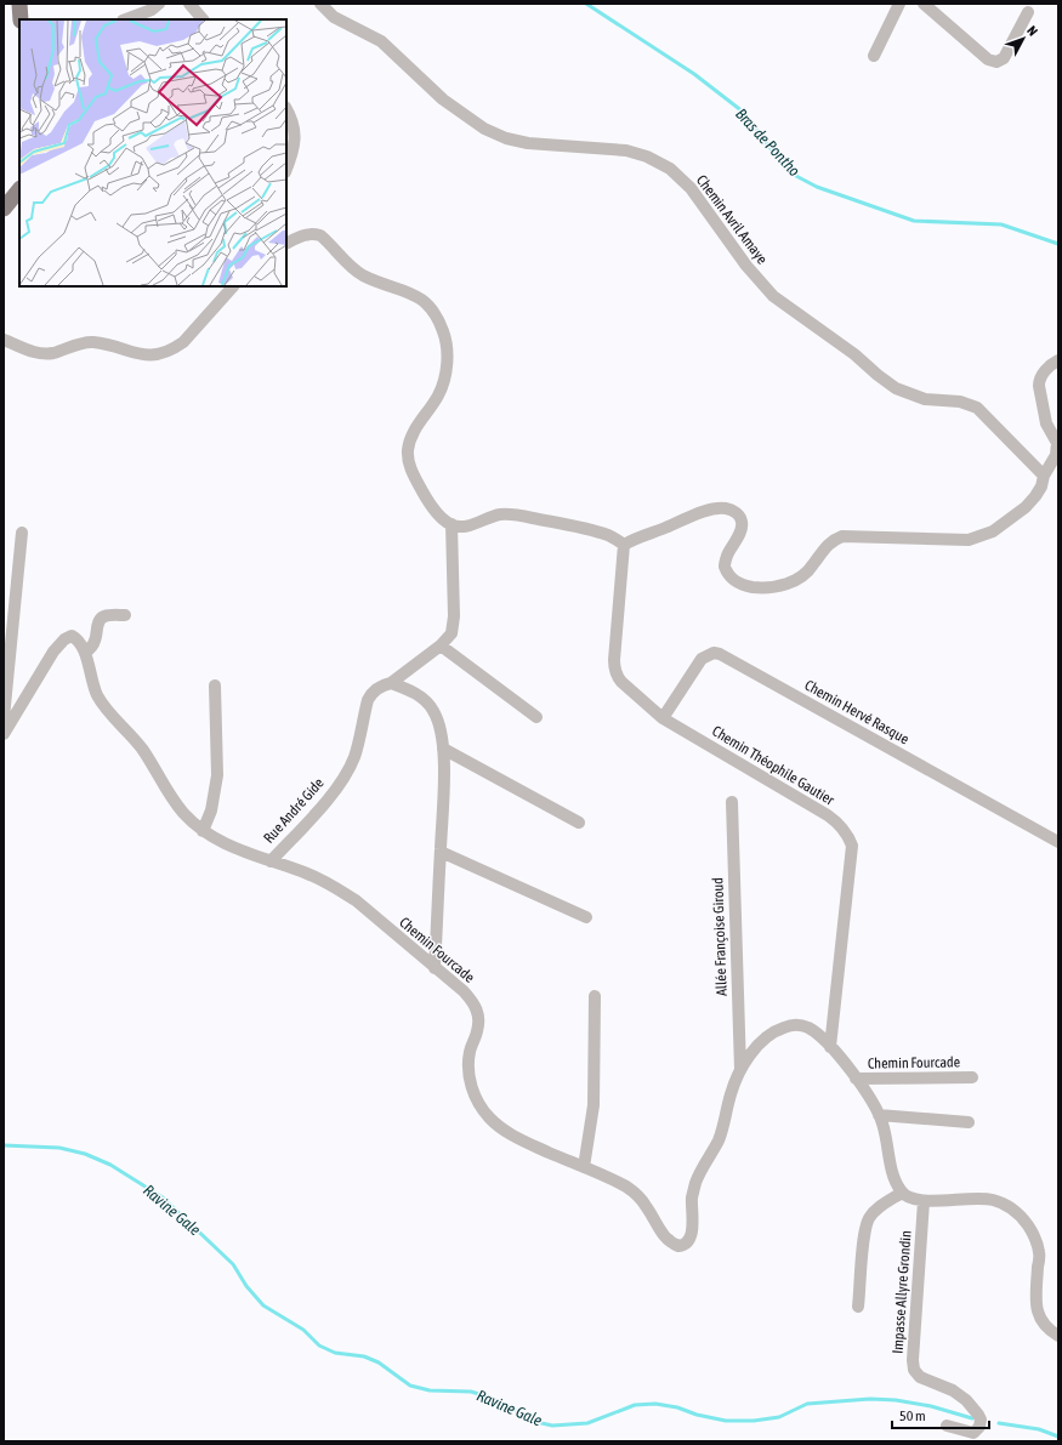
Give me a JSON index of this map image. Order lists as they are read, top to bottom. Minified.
{"streets":{"street":["Chemin Avril Amaye","Chemin Hervé Rasque","Chemin Théophile Gautier","Rue André Gide","Allée Françoise Giroud","Chemin Fourcade","Impasse Allyre Grondin"]},"crossings":[["Chemin Hervé Rasque","Chemin Théophile Gautier"],["Chemin Théophile Gautier","Chemin Fourcade"],["Rue André Gide","Chemin Fourcade"],["Allée Françoise Giroud","Chemin Fourcade"]],"water":["Bras de Pontho","Ravine Gale"],"scale_bar":"50 m","north":"top right"}
